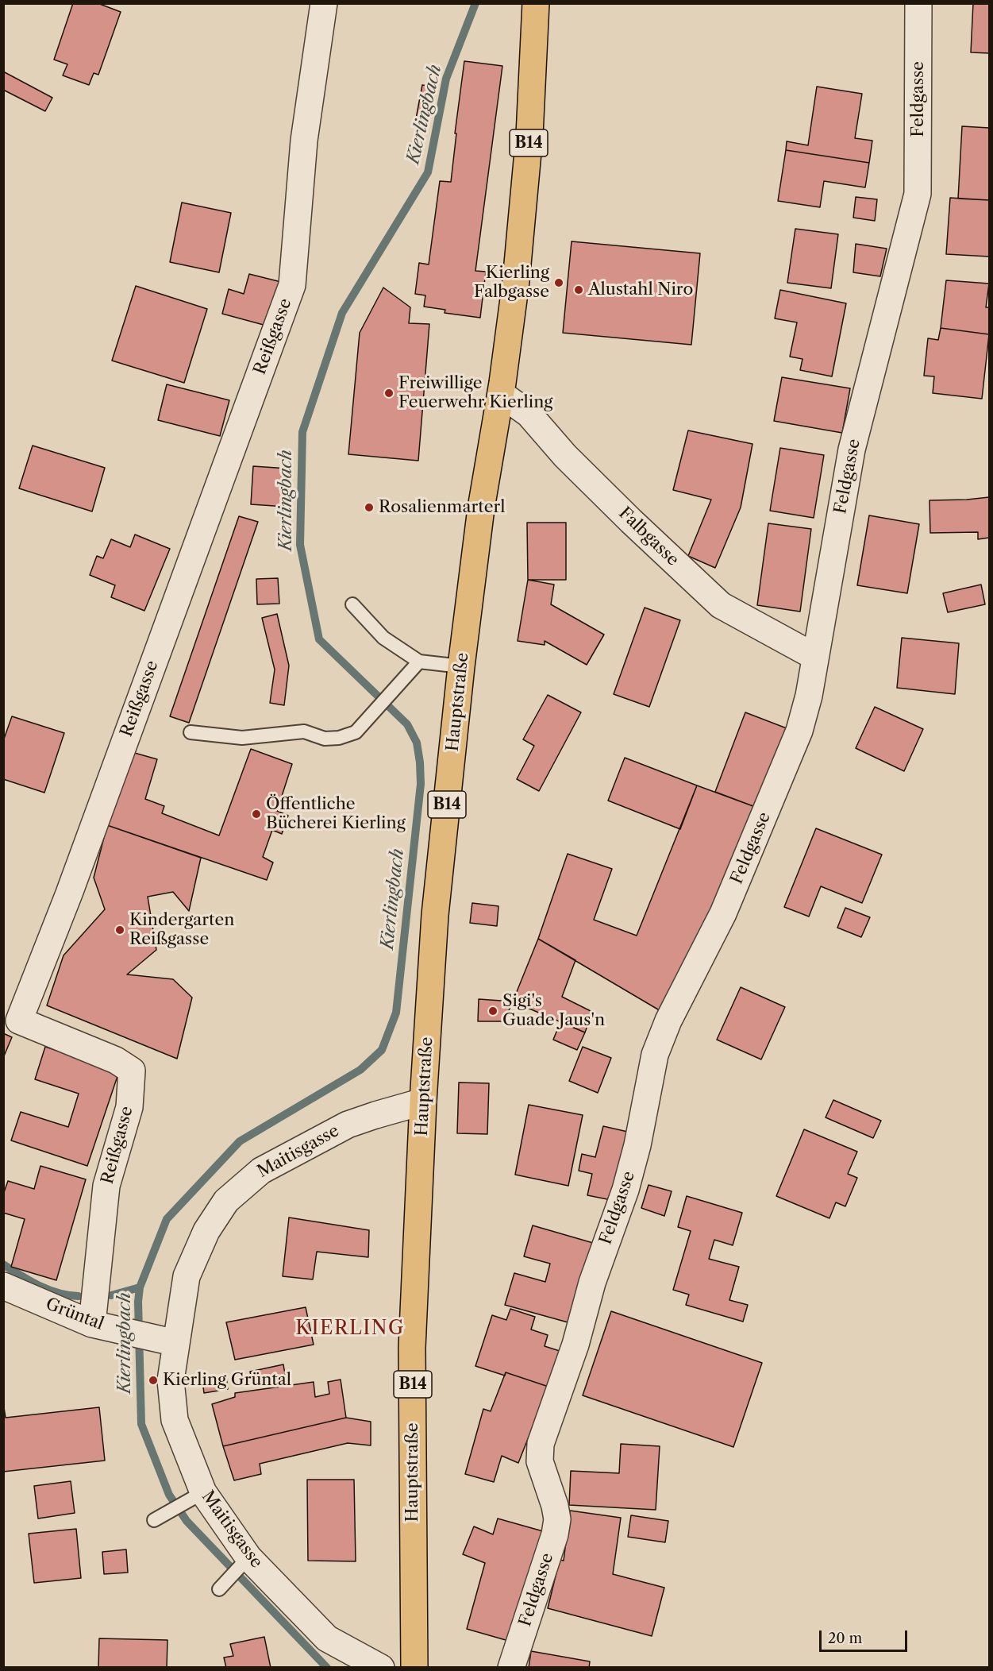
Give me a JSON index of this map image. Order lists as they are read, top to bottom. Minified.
{"streets":{"main road":["B14","Hauptstraße"],"street":["Feldgasse","Reißgasse","Falbgasse","Maitisgasse","Grüntal"]},"crossings":[["Feldgasse","Falbgasse"],["B14","Falbgasse"],["B14","Hauptstraße"],["Reißgasse","Grüntal"],["Falbgasse","Hauptstraße"],["Hauptstraße","Maitisgasse"],["Maitisgasse","Grüntal"]],"districts":["KIERLING"],"water":["Kierlingbach"],"places":["Kierling Falbgasse","Alustahl Niro","Freiwillige Feuerwehr Kierling","Rosalienmarterl","Öffentliche Bücherei Kierling","Kindergarten Reißgasse","Sigi's Guade Jaus'n","Kierling Grüntal"],"scale_bar":"20 m"}
